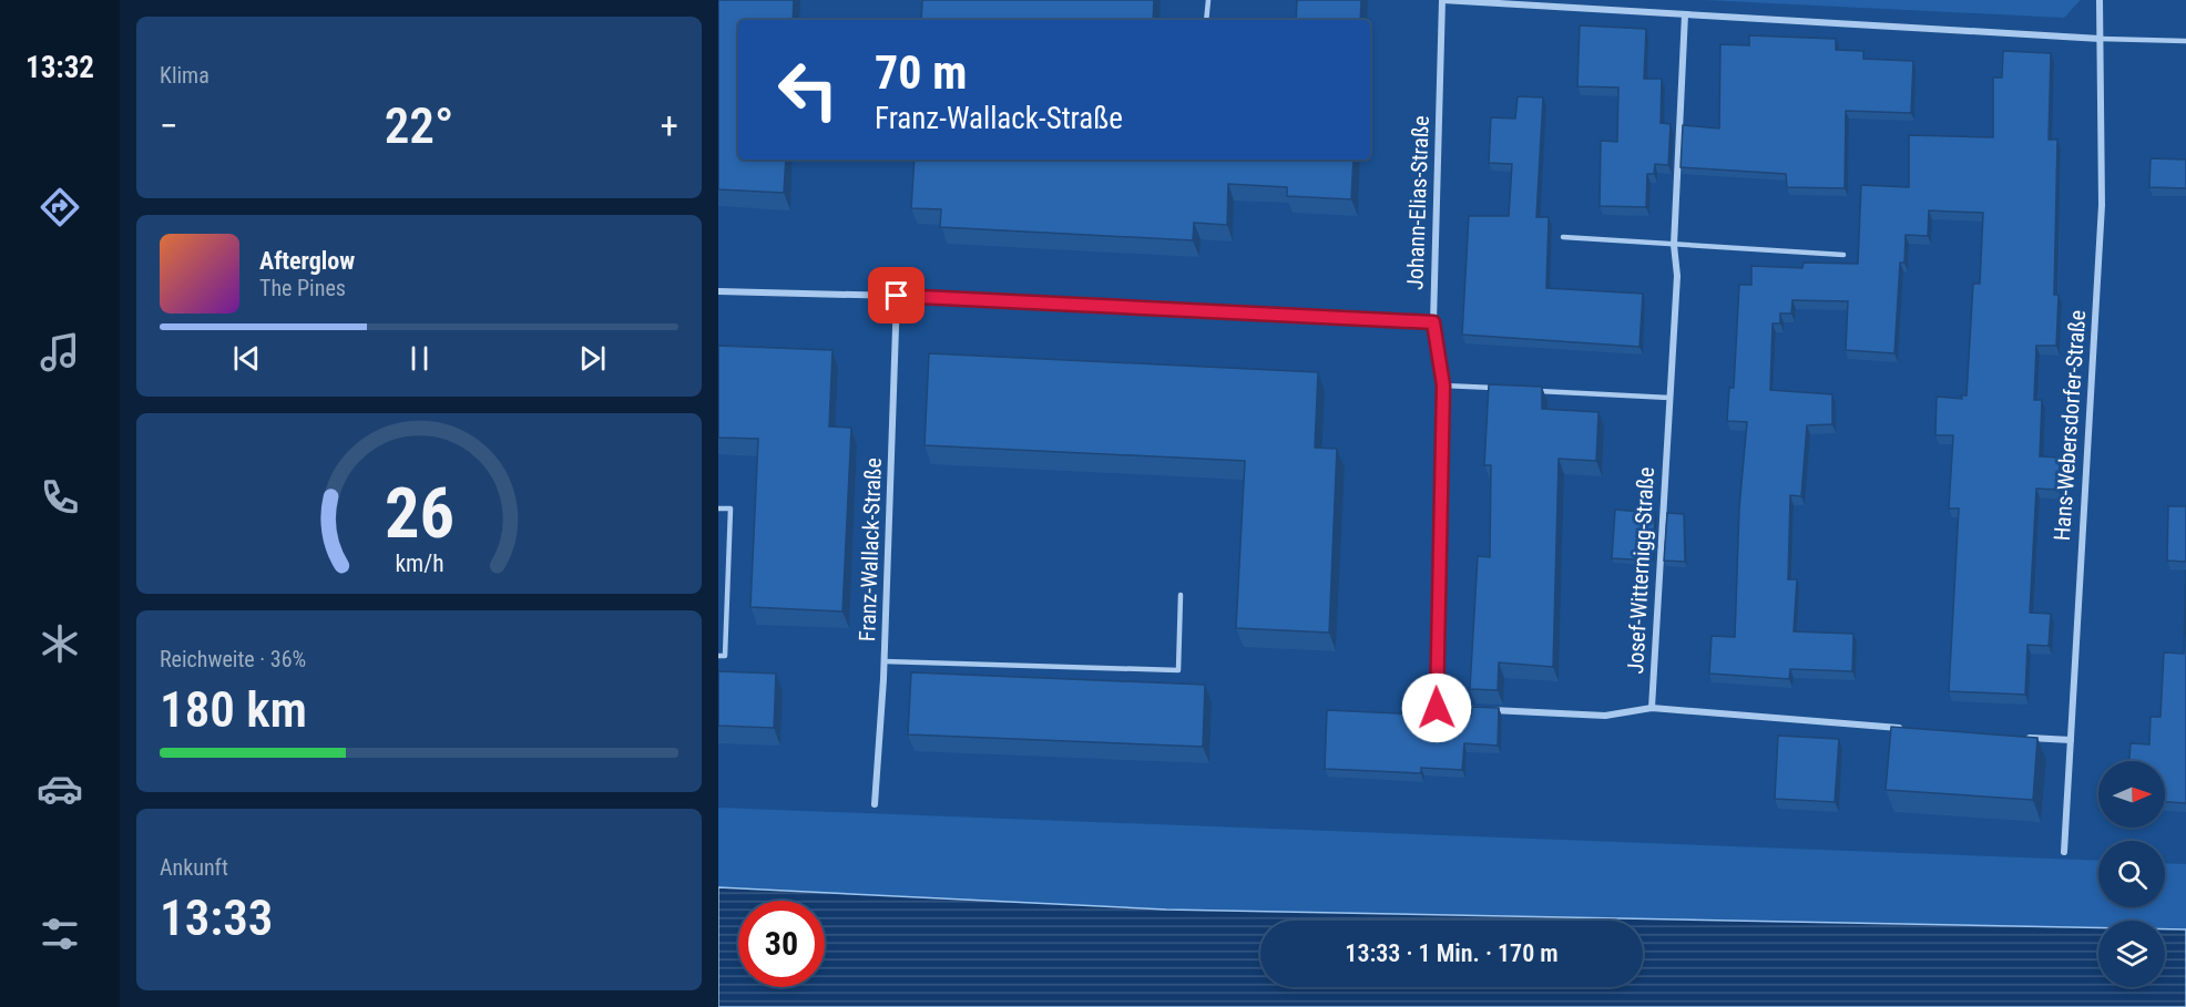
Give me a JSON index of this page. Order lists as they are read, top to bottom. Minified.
{"streets":{"street":["Johann-Elias-Straße","Hans-Webersdorfer-Straße","Franz-Wallack-Straße","Josef-Witternigg-Straße"]},"crossings":[["Johann-Elias-Straße","Josef-Witternigg-Straße"]],"north":"right","page":{"tabs":"13:32","tile":["Klima",["Reichweite · 36%","180 km"],["Ankunft","13:33"]],"turn":["70 m","Franz-Wallack-Straße"],"heat":["−","22°","+"],"song":["Afterglow","The Pines"],"limit":"30","trip":"13:33 · 1 Min. · 170 m","gauge":["26","km/h"]}}
